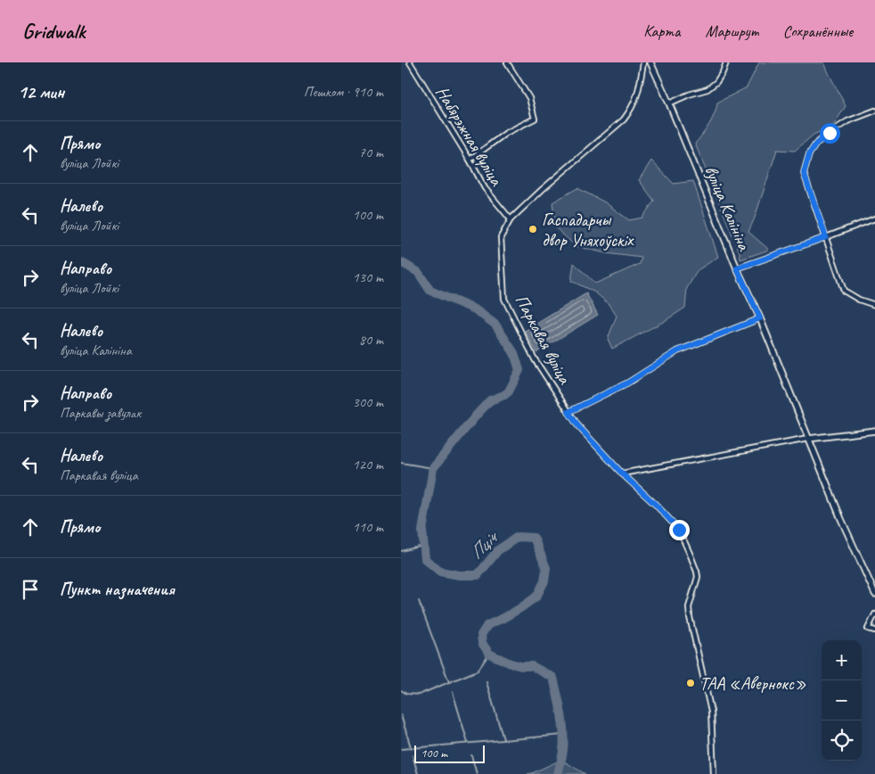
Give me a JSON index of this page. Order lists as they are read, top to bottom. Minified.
{"streets":{"street":["Набярэжная вуліца","вуліца Калініна","Паркавая вуліца"]},"crossings":[["Набярэжная вуліца","Паркавая вуліца"]],"water":["Пціч"],"places":["Гаспадарчы двор Уняхоўскіх","ТАА «Авернокс»"],"scale_bar":"100 m","page":{"header":"Gridwalk","nav":["Карта","Маршрут","Сохранённые"],"heading":["12 мин","Пешком · 910 m"],"list":[["Прямо","вуліца Лойкі","70 m"],["Налево","вуліца Лойкі","100 m"],["Направо","вуліца Лойкі","130 m"],["Налево","вуліца Калініна","80 m"],["Направо","Паркавы завулак","300 m"],["Налево","Паркавая вуліца","120 m"],["Прямо","110 m"],"Пункт назначения"],"map_buttons":["+","−"],"scale":"100 m"}}
